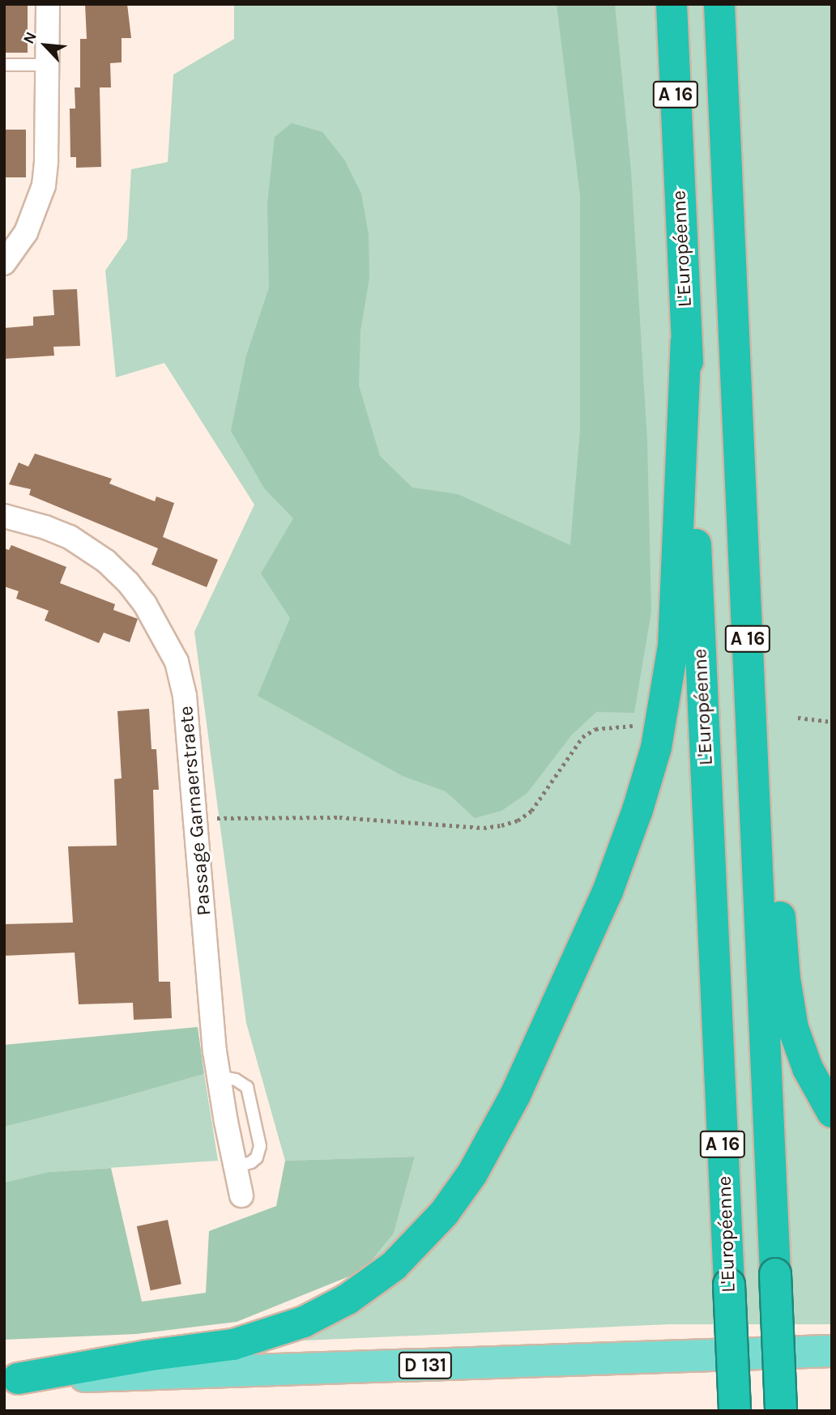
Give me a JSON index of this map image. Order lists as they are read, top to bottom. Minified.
{"streets":{"highway":["A 16","L'Européenne"],"main road":["D 131"],"street":["Passage Garnaerstraete"]},"north":"top left"}
